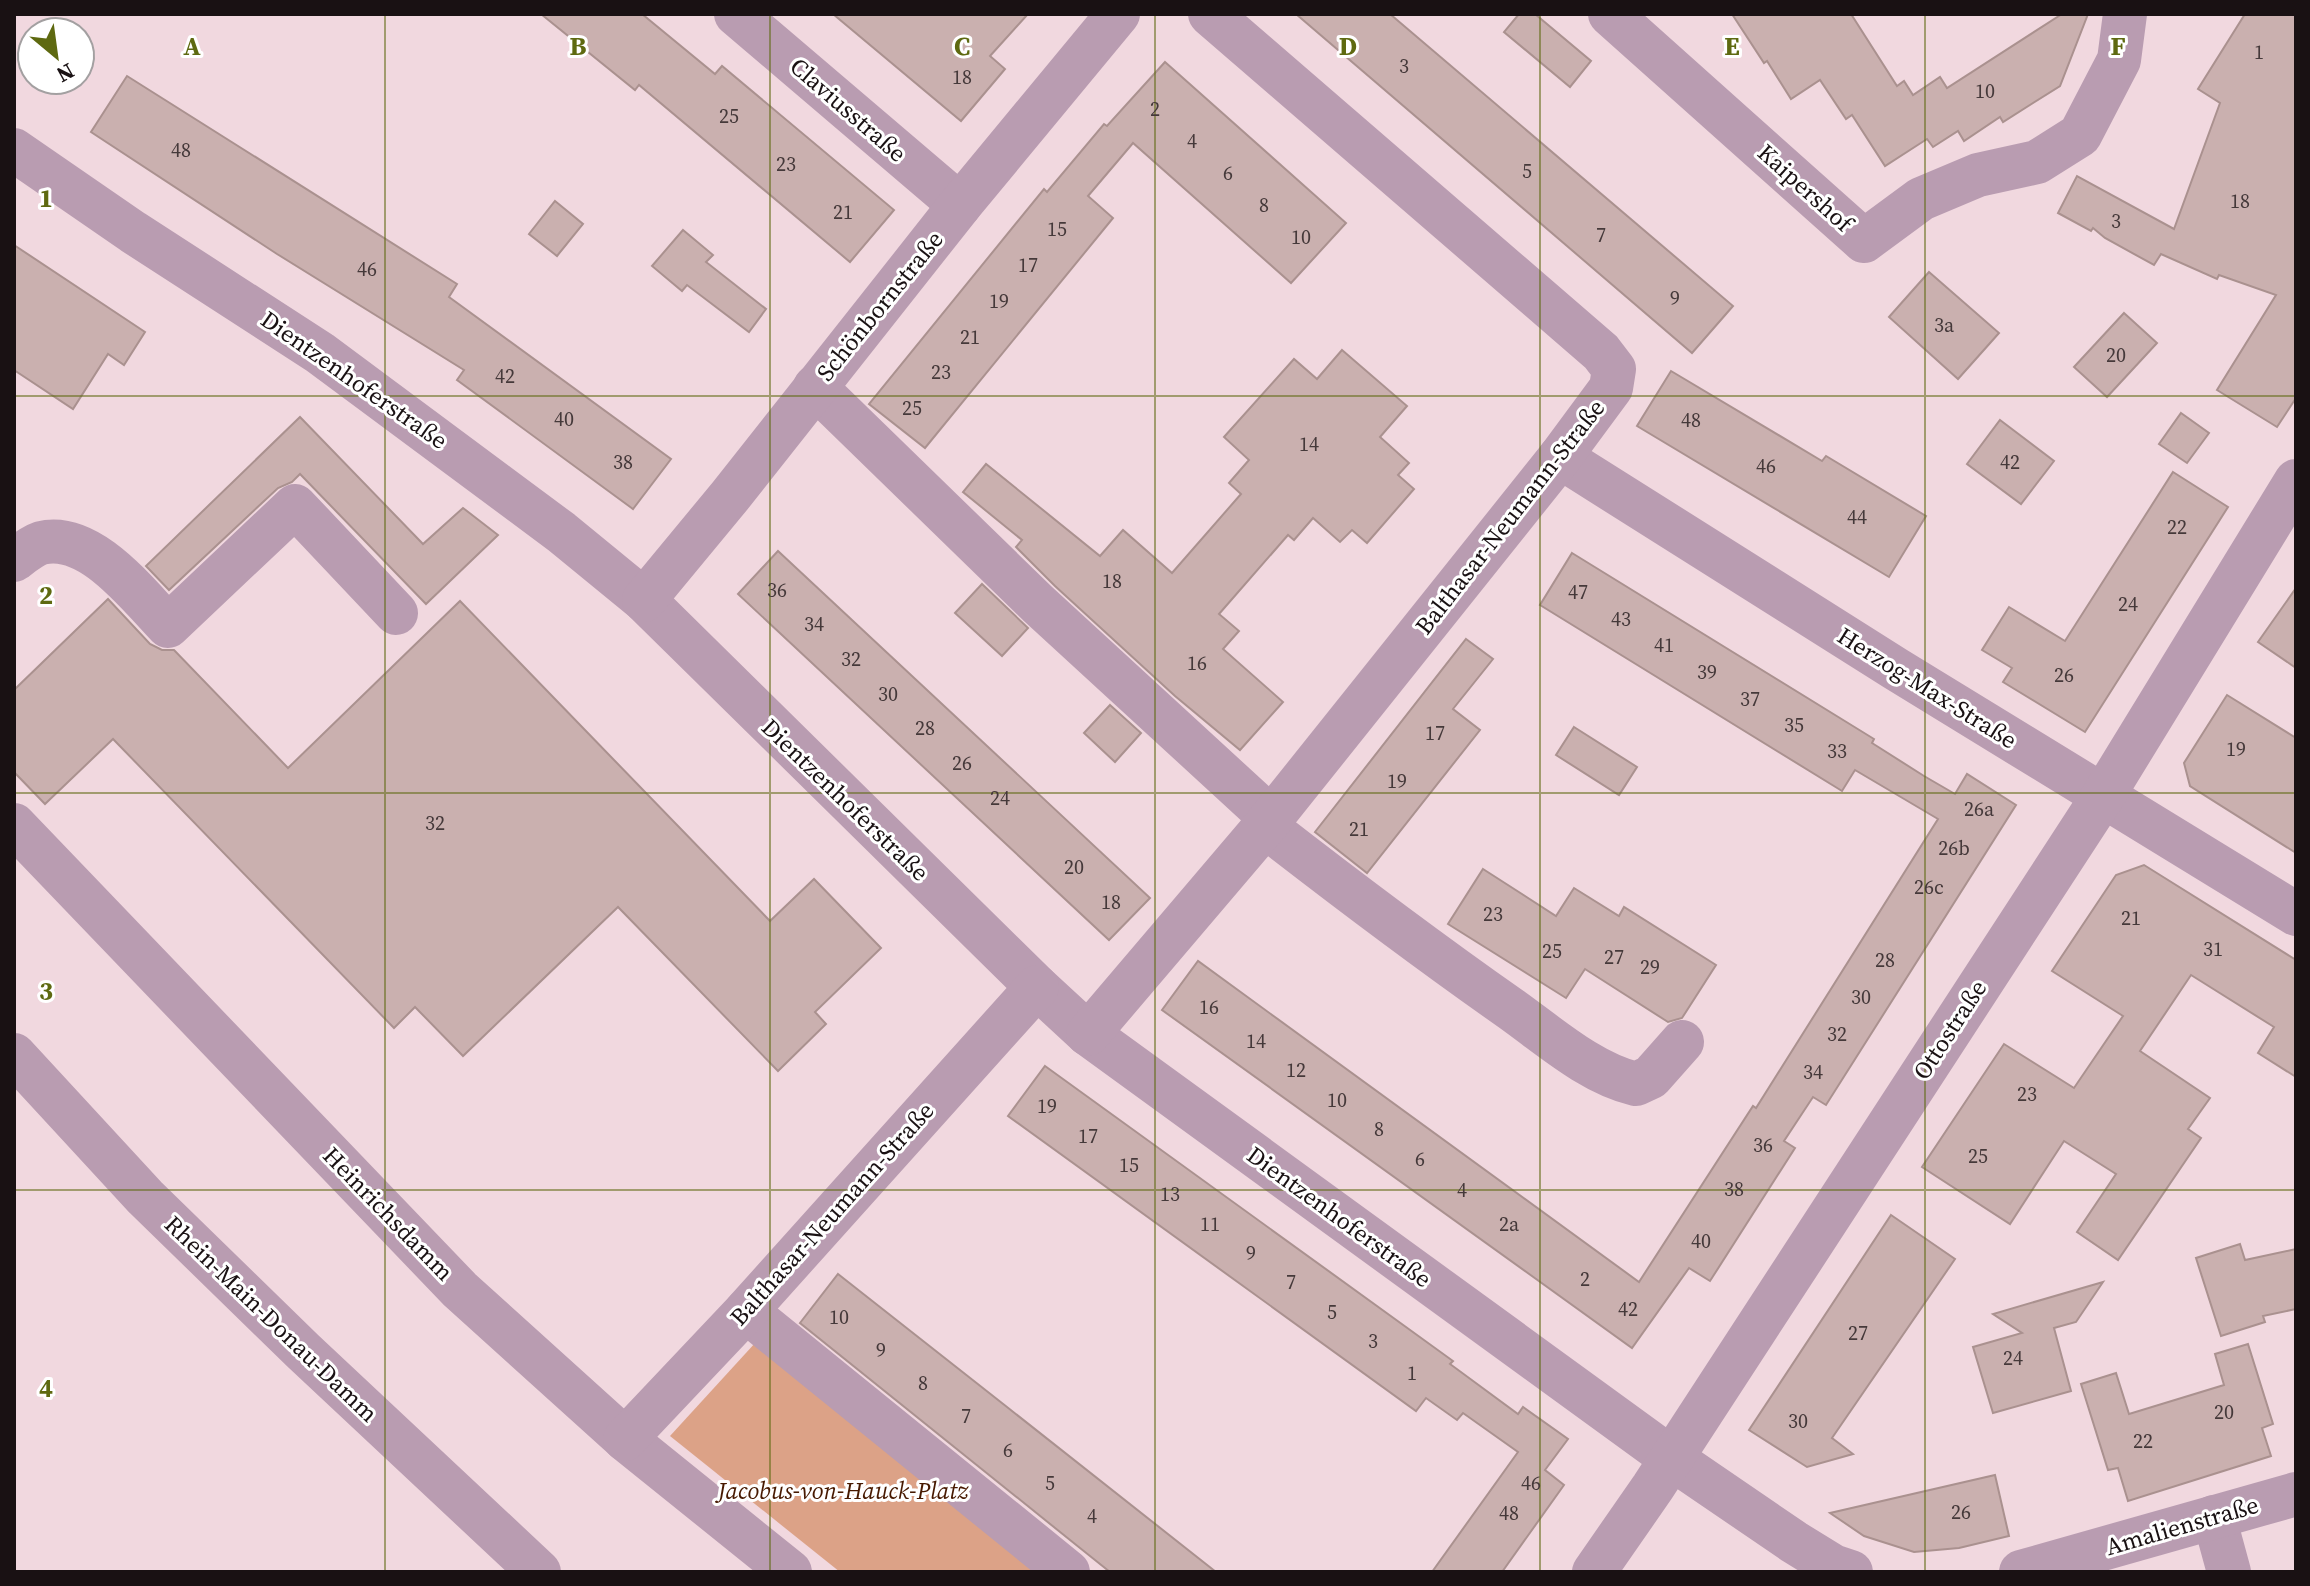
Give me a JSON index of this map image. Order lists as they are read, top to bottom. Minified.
{"streets":{"street":["Claviusstraße","Kaipershof","Schönbornstraße","Dientzenhoferstraße","Balthasar-Neumann-Straße","Herzog-Max-Straße","Ottostraße","Heinrichsdamm","Rhein-Main-Donau-Damm","Amalienstraße"]},"crossings":[["Claviusstraße","Schönbornstraße"],["Schönbornstraße","Dientzenhoferstraße"],["Dientzenhoferstraße","Balthasar-Neumann-Straße"],["Dientzenhoferstraße","Ottostraße"],["Balthasar-Neumann-Straße","Herzog-Max-Straße"],["Balthasar-Neumann-Straße","Heinrichsdamm"],["Herzog-Max-Straße","Ottostraße"]],"parks":["Jacobus-von-Hauck-Platz"],"house_numbers":["1","3","18","10","2","25","4","48","23","5","6","18","8","21","3","15","7","10","17","46","9","19","3a","21","20","23","42","25","40","48","14","38","42","46","44","22","18","36","47","24","43","34","41","32","16","39","26","30","37","35","28","17","19","33","26","19","24","26a","32","21","26b","20","26c","18","23","21","31","25","27","28","29","30","16","32","14","12","34","23","10","19","8","17","36","25","6","15","38","4","13","11","2a","40","9","2","7","42","5","10","27","3","9","24","1","8","20","7","30","22","6","5","46","26","48","4"],"north":"bottom right","grid":{"columns":["A","B","C","D","E","F"],"rows":["1","2","3","4"]}}
